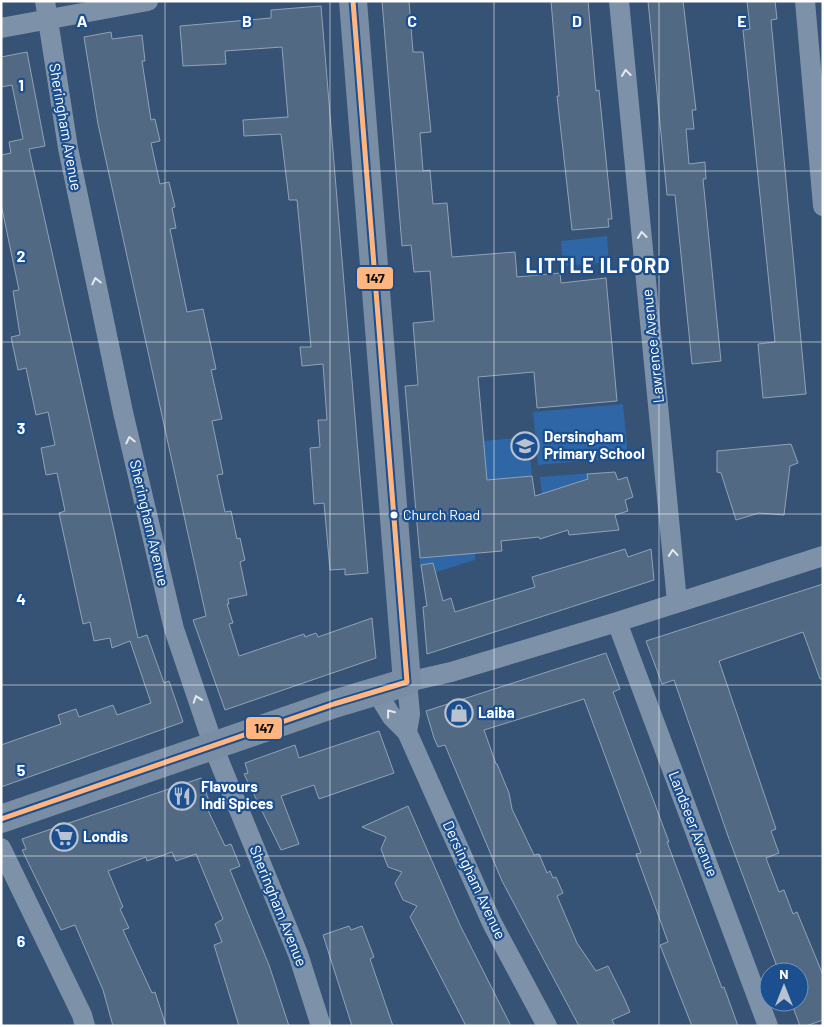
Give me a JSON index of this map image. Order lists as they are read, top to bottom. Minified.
{"streets":{"main road":["Dersingham Avenue"],"street":["Sheringham Avenue","Lawrence Avenue","Landseer Avenue"]},"one_way":["Sheringham Avenue","Lawrence Avenue"],"districts":["LITTLE ILFORD"],"places":{"school or university":["Dersingham Primary School"],"other":["Church Road"],"shop":["Laiba"],"restaurant":["Flavours Indi Spices"],"supermarket":["Londis"]},"lines":["transit line 147"],"north":"top","grid":{"columns":["A","B","C","D","E"],"rows":["1","2","3","4","5","6"]}}
